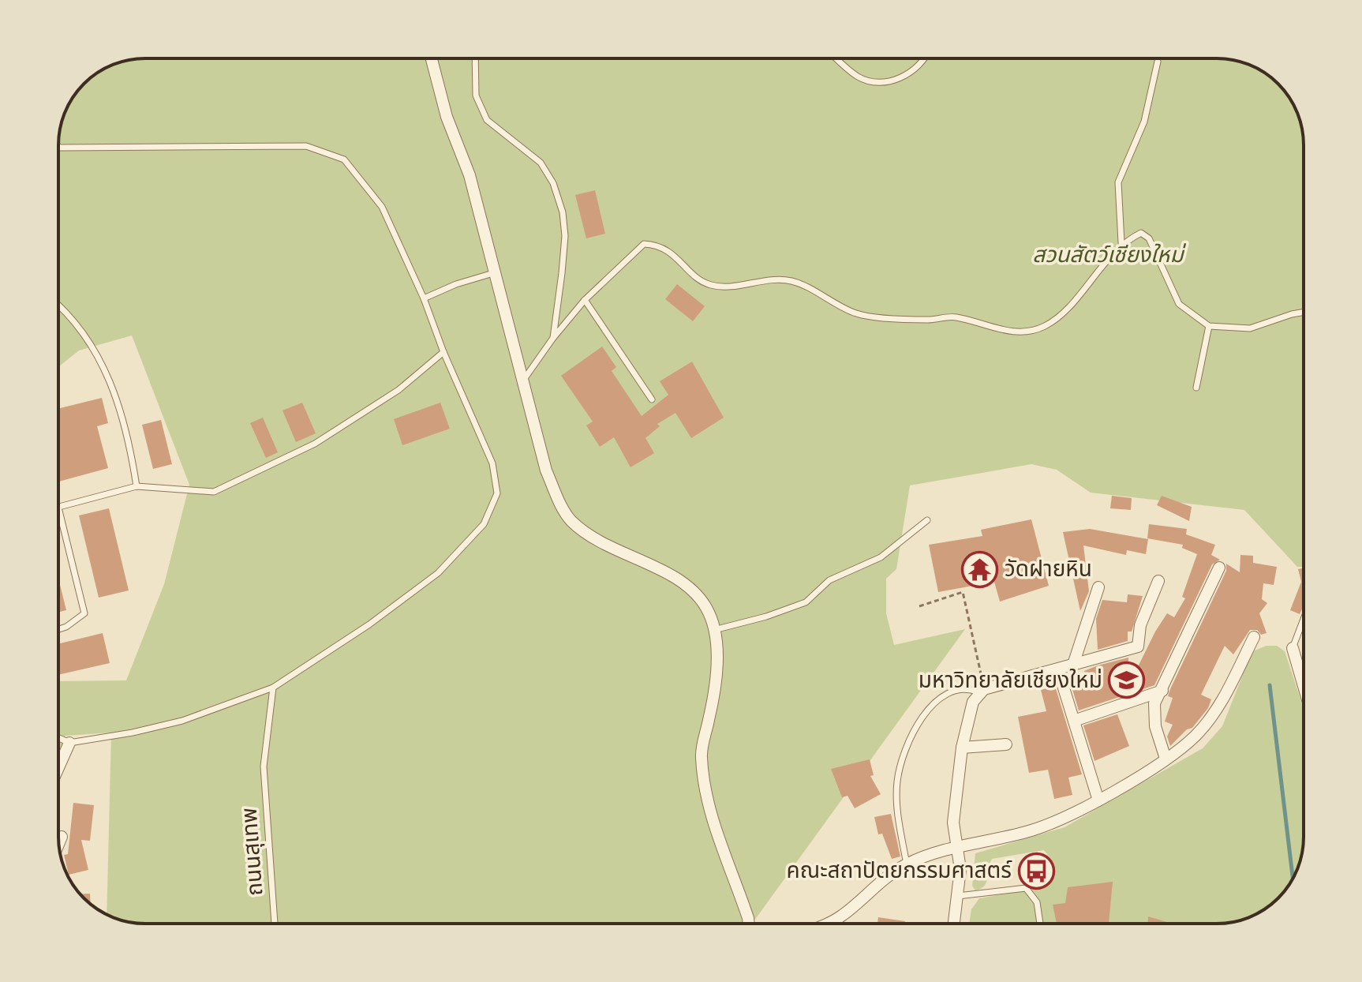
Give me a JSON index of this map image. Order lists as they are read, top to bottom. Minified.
{"streets":{"lane":["ถนนสุเทพ"]},"parks":["สวนสัตว์เชียงใหม่"],"places":{"temple":["วัดฝายหิน"],"school or university":["มหาวิทยาลัยเชียงใหม่"],"bus stop":["คณะสถาปัตยกรรมศาสตร์"]}}
